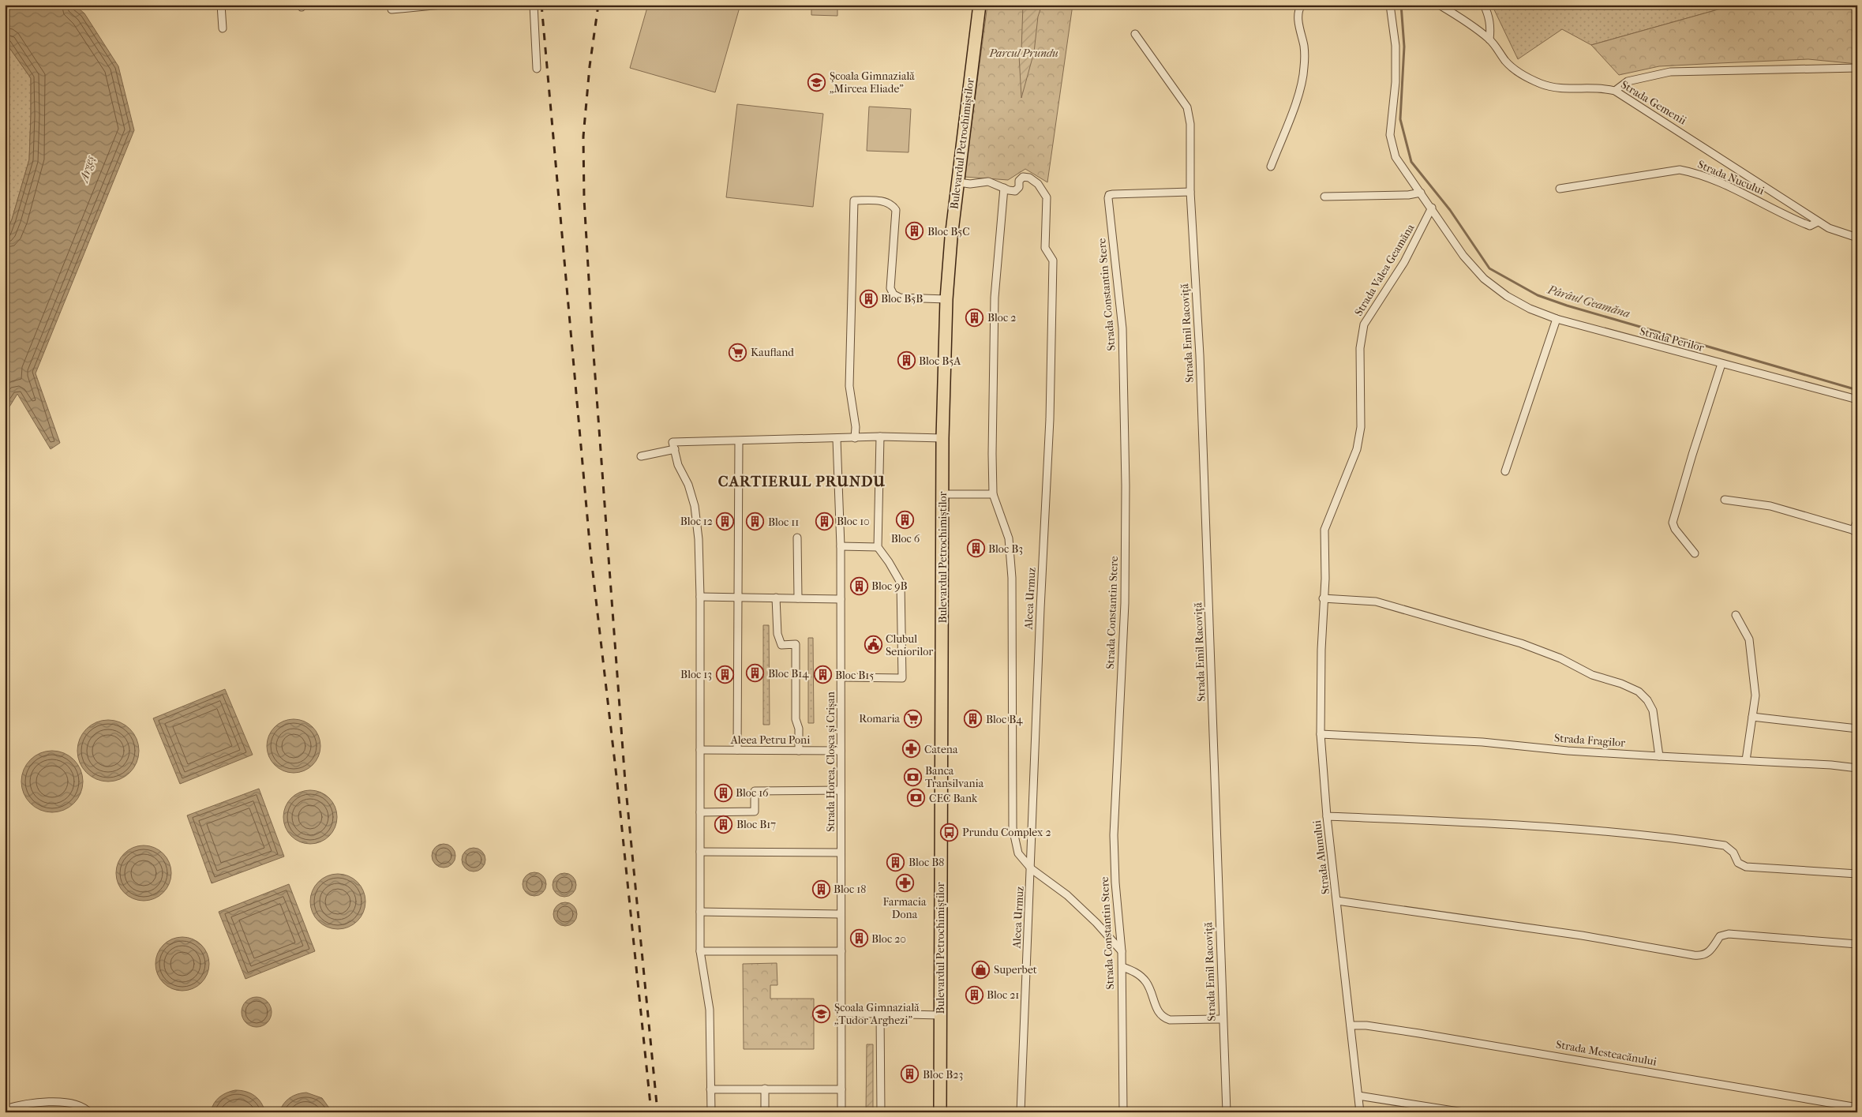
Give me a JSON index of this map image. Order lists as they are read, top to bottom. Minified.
{"streets":{"main road":["Bulevardul Petrochimiștilor"],"street":["Strada Gemenii","Strada Nucului","Strada Valea Geamăna","Strada Constantin Stere","Strada Emil Racoviță","Strada Perilor","Aleea Urmuz","Aleea Petru Poni","Strada Fragilor","Strada Horea, Cloșca și Crișan","Strada Alunului","Strada Mesteacănului"]},"crossings":[["Strada Gemenii","Strada Nucului"],["Strada Valea Geamăna","Strada Perilor"],["Strada Valea Geamăna","Strada Alunului"],["Strada Constantin Stere","Strada Emil Racoviță"],["Aleea Petru Poni","Strada Horea, Cloșca și Crișan"],["Strada Fragilor","Strada Alunului"],["Strada Alunului","Strada Mesteacănului"]],"districts":["CARTIERUL PRUNDU"],"water":["Argeș","Pârâul Geamăna"],"parks":["Parcul Prundu"],"places":{"school or university":["Școala Gimnazială „Mircea Eliade”","Școala Gimnazială „Tudor Arghezi”"],"building":["Bloc B5C","Bloc B5B","Bloc 2","Bloc B5A","Bloc 6","Bloc 12","Bloc 10","Bloc 11","Bloc B3","Bloc 9B","Bloc B14","Bloc 13","Bloc B15","Bloc B4","Bloc 16","Bloc B17","Bloc B8","Bloc 18","Bloc 20","Bloc 21","Bloc B23"],"supermarket":["Kaufland","Romaria"],"public building":["Clubul Seniorilor"],"pharmacy":["Catena","Farmacia Dona"],"bank":["Banca Transilvania","CEC Bank"],"bus stop":["Prundu Complex 2"],"shop":["Superbet"]}}
